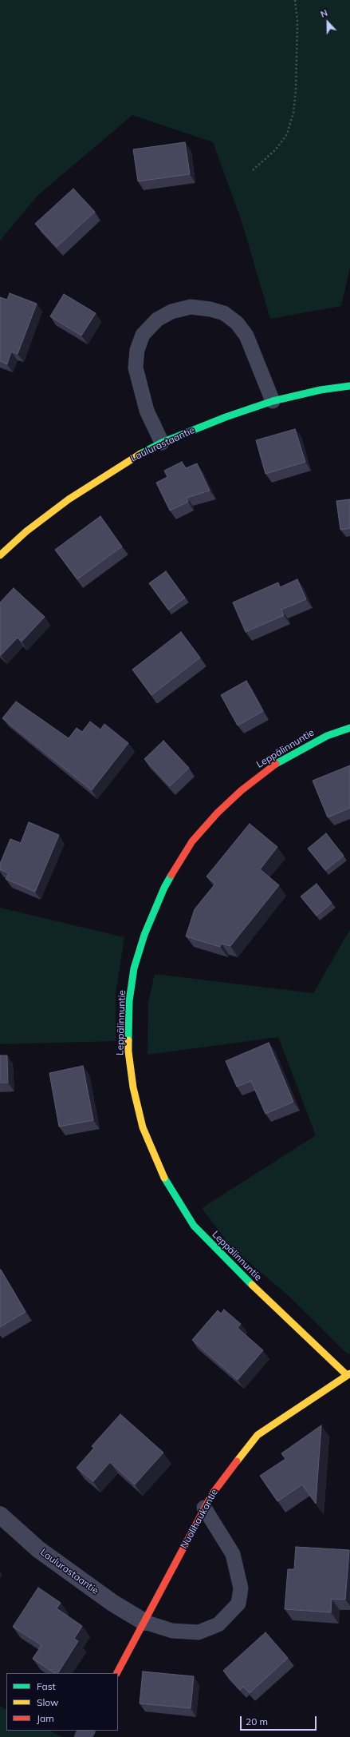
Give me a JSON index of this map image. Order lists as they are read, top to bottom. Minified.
{"streets":{"street":["Laulurastaantie","Leppälinnuntie","Nuolihaukantie"]},"crossings":[["Laulurastaantie","Nuolihaukantie"],["Leppälinnuntie","Nuolihaukantie"]],"legend":["Fast","Slow","Jam"],"scale_bar":"20 m","north":"top"}
